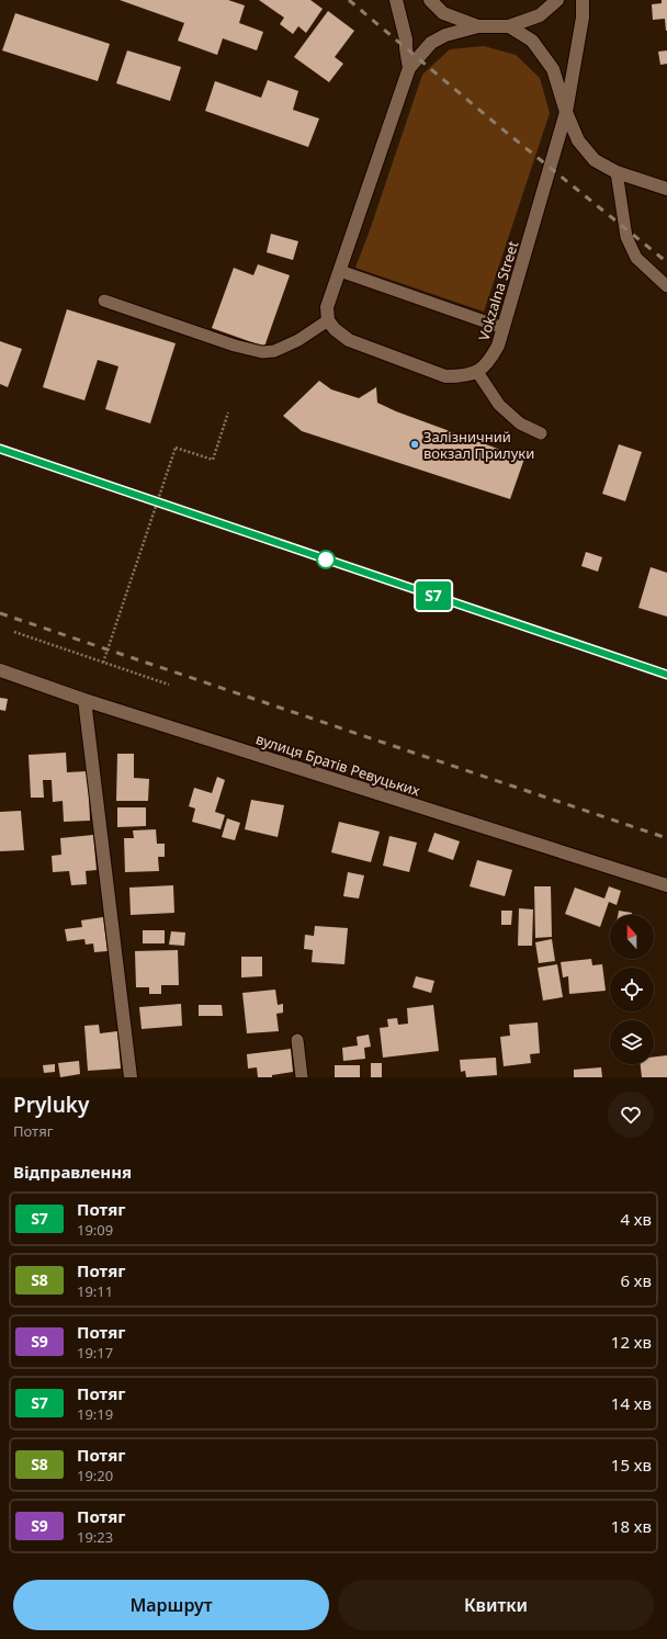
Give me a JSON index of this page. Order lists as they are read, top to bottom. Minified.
{"streets":{"street":["Vokzalna Street","вулиця Братів Ревуцьких"]},"places":["Залізничний вокзал Прилуки"],"north":"top","page":{"on_map":"S7","heading":[["Pryluky","Потяг"],"Відправлення"],"list":[{"mark":"S7","name":"Потяг","note":"19:09","value":"4 хв"},{"mark":"S8","name":"Потяг","note":"19:11","value":"6 хв"},{"mark":"S9","name":"Потяг","note":"19:17","value":"12 хв"},{"mark":"S7","name":"Потяг","note":"19:19","value":"14 хв"},{"mark":"S8","name":"Потяг","note":"19:20","value":"15 хв"},{"mark":"S9","name":"Потяг","note":"19:23","value":"18 хв"}],"buttons":["Маршрут","Квитки"]}}
